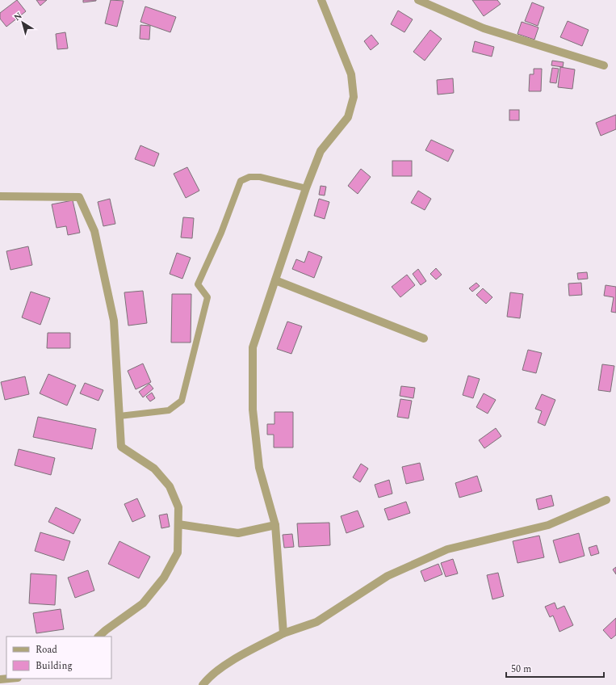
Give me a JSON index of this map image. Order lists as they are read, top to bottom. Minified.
{"legend":["Road","Building"],"scale_bar":"50 m","north":"top left"}
